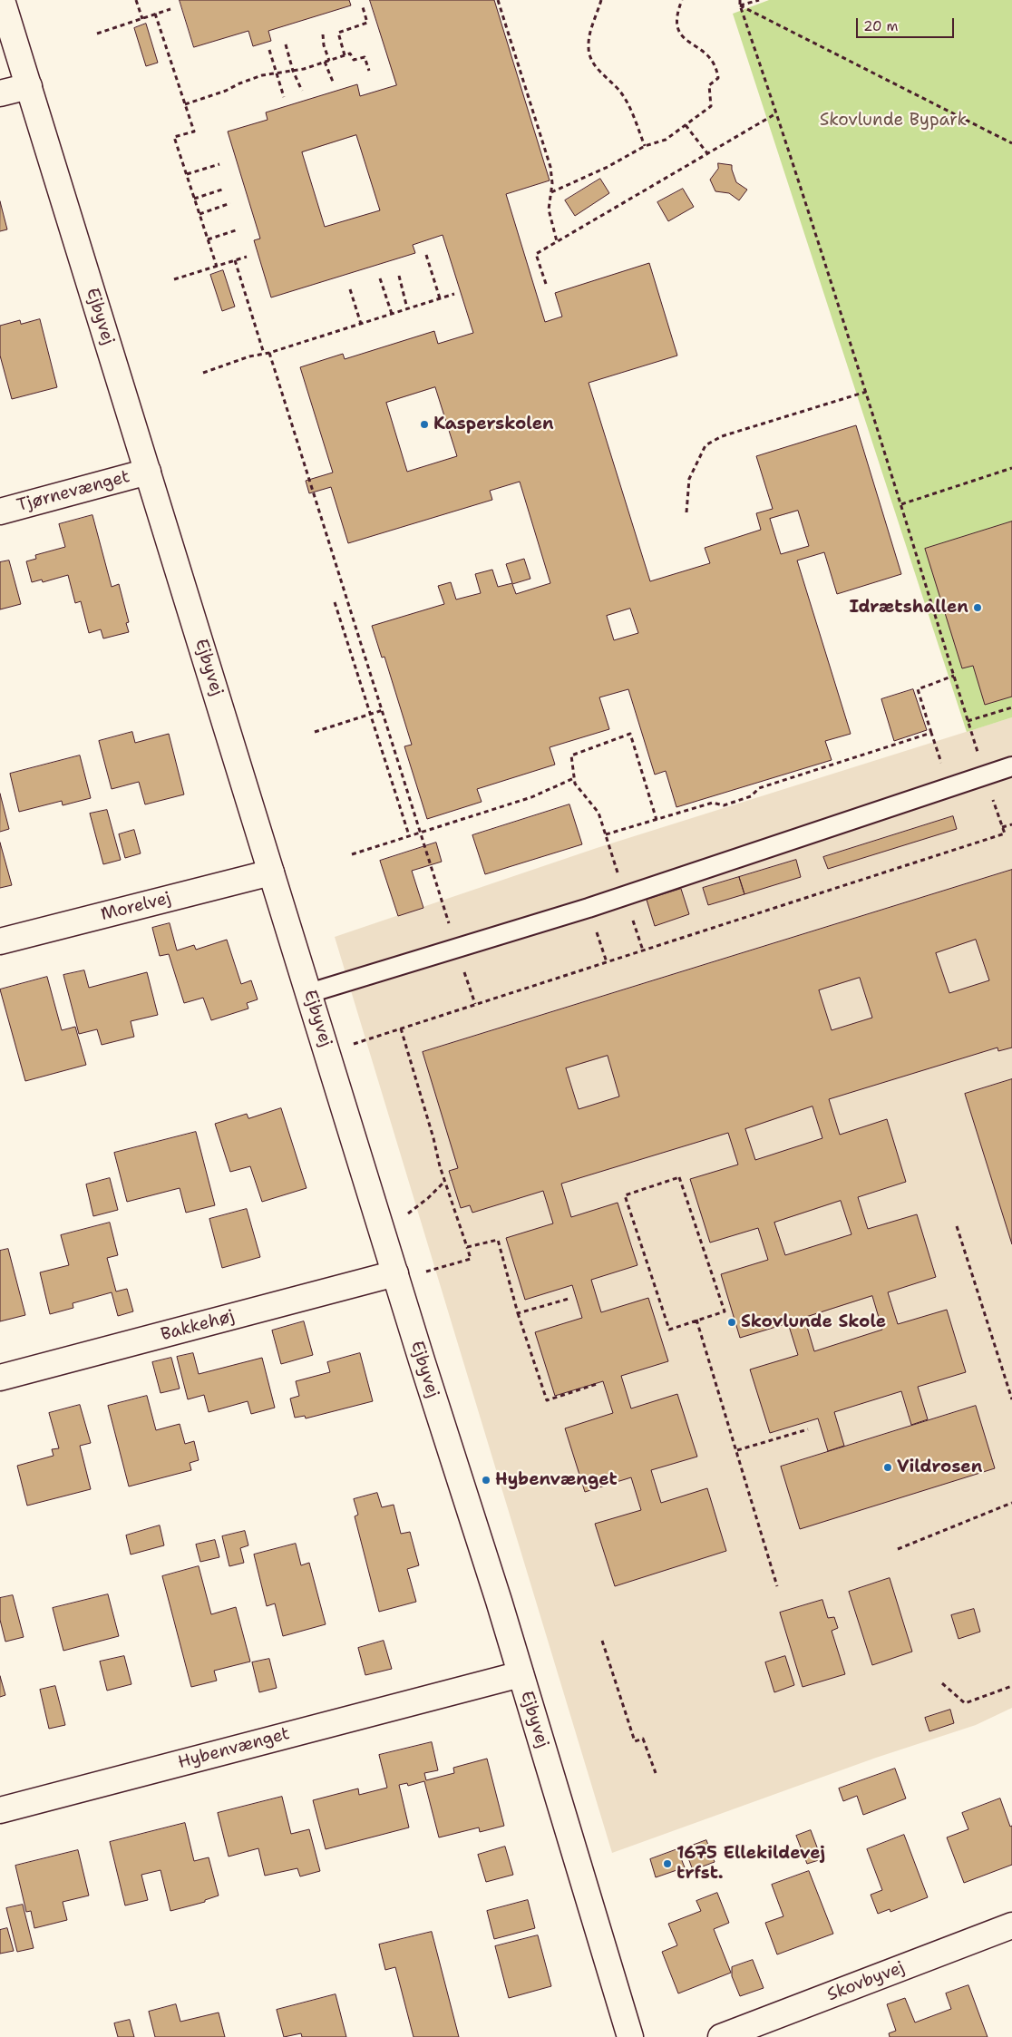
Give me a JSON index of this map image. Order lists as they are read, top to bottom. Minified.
{"streets":{"street":["Ejbyvej","Tjørnevænget","Morelvej","Bakkehøj","Hybenvænget","Skovbyvej"]},"crossings":[["Ejbyvej","Tjørnevænget"],["Ejbyvej","Morelvej"],["Ejbyvej","Bakkehøj"],["Ejbyvej","Hybenvænget"]],"parks":["Skovlunde Bypark"],"places":["Kasperskolen","Idrætshallen","Skovlunde Skole","Vildrosen","Hybenvænget","1675 Ellekildevej trfst."],"scale_bar":"20 m"}
